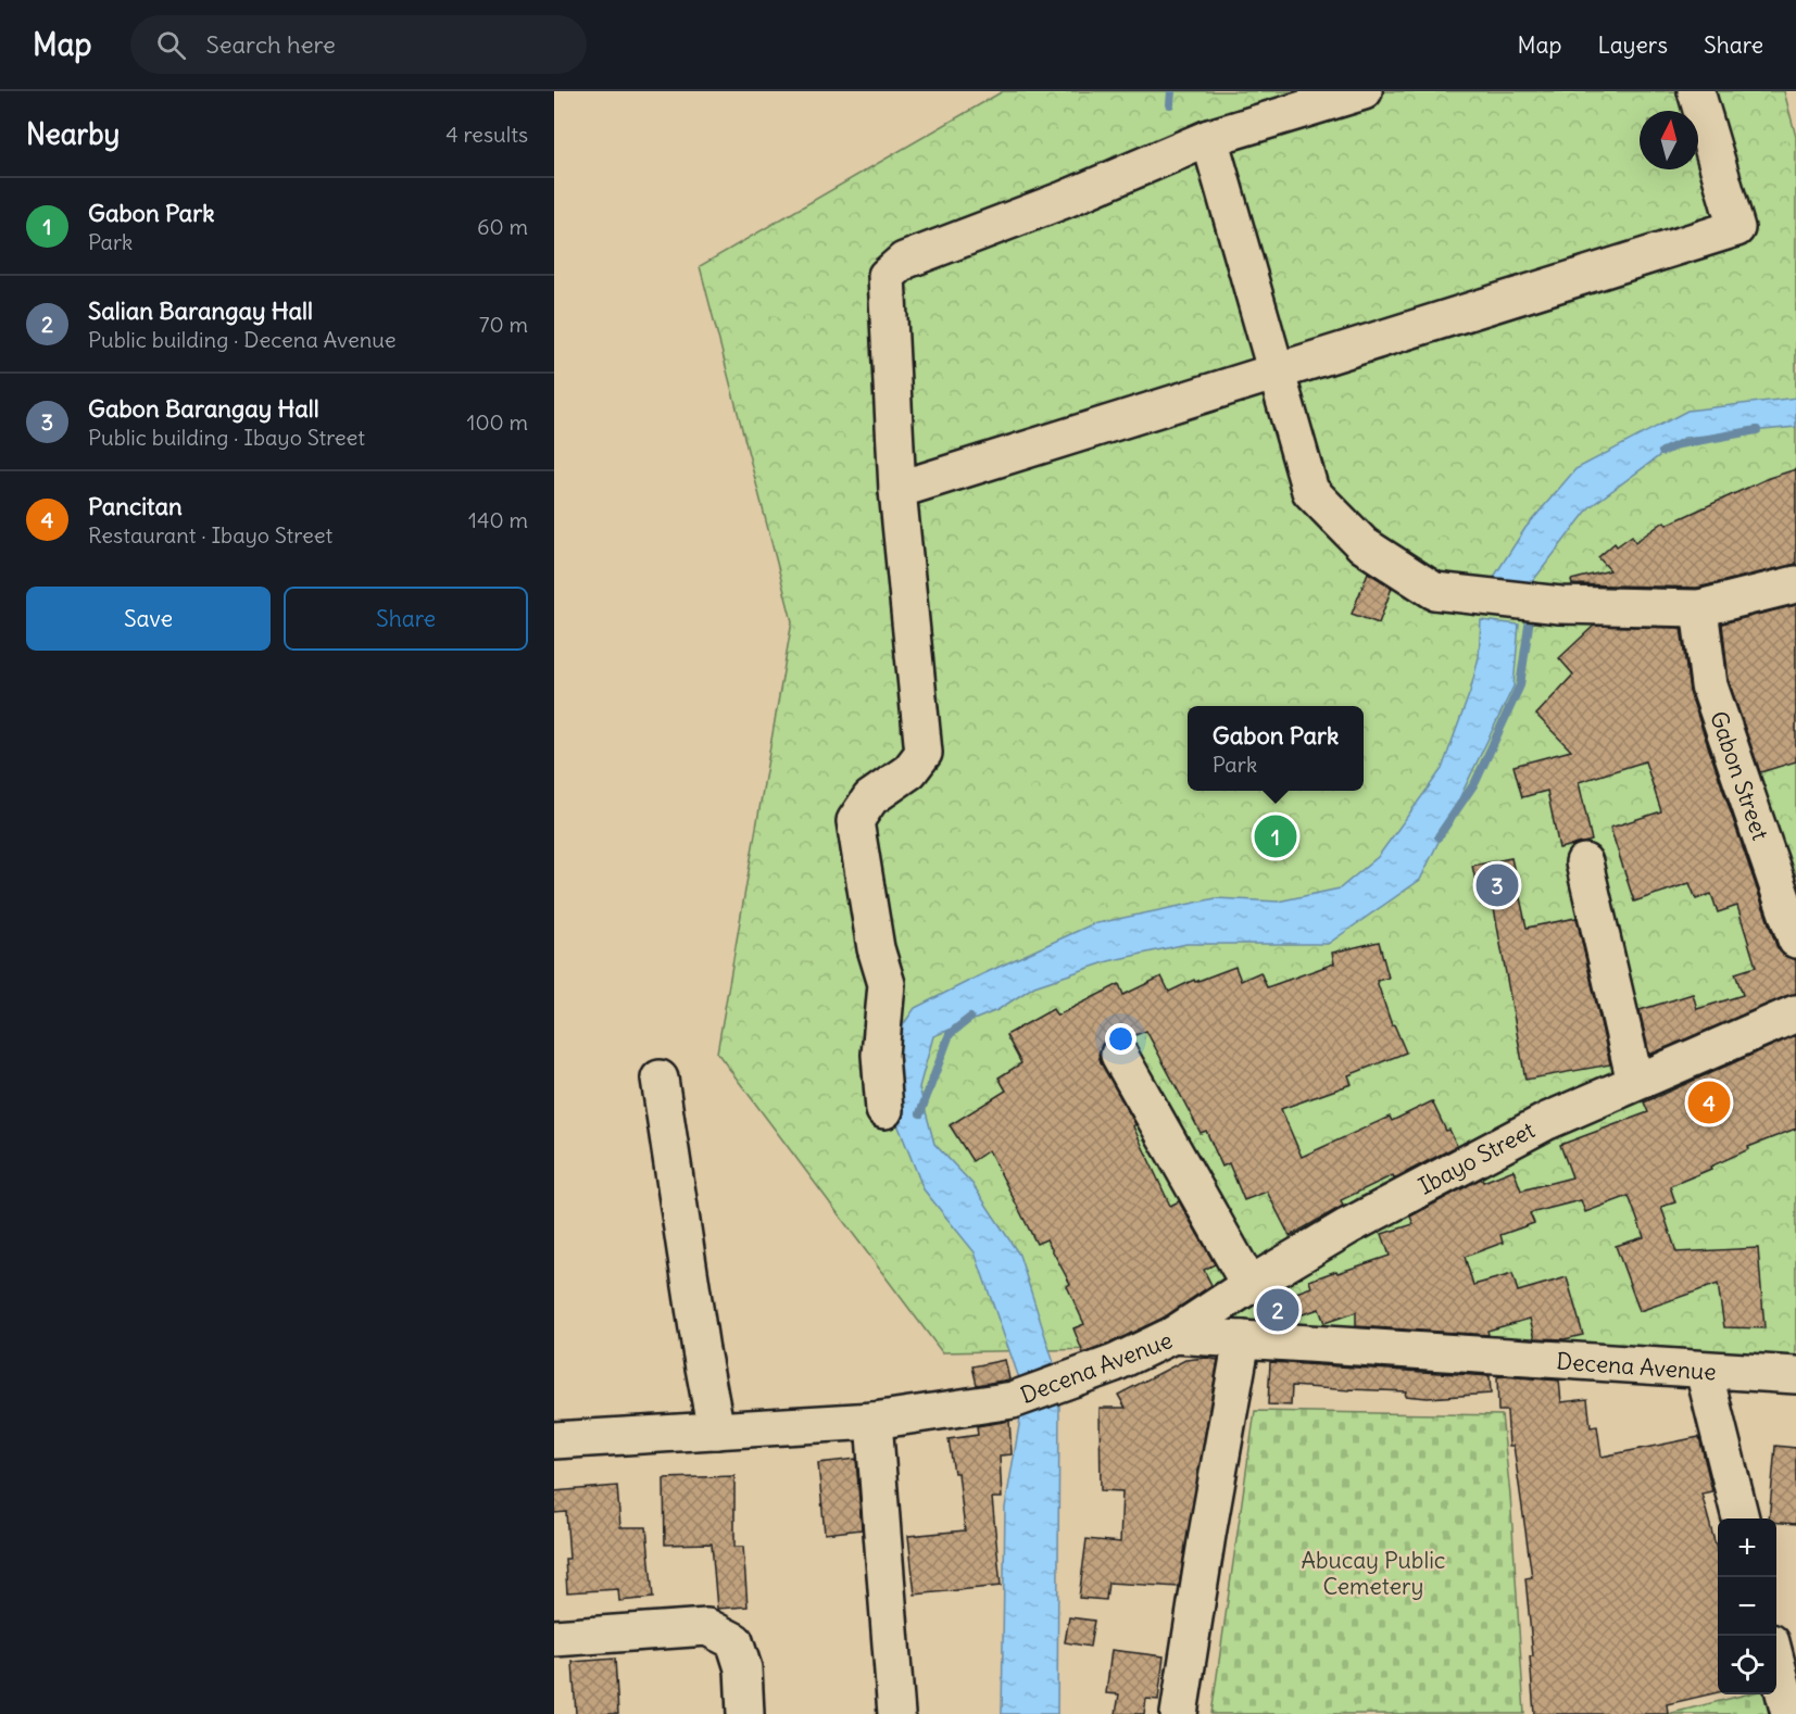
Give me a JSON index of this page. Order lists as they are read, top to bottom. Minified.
{"streets":{"street":["Gabon Street","Ibayo Street","Decena Avenue"]},"crossings":[["Ibayo Street","Decena Avenue"]],"parks":["Abucay Public Cemetery"],"north":"top","page":{"header":"Map","search":"Search here","nav":["Map","Layers","Share"],"heading":["Nearby","4 results"],"list":[{"mark":"1","name":"Gabon Park","note":"Park","value":"60 m"},{"mark":"2","name":"Salian Barangay Hall","note":"Public building · Decena Avenue","value":"70 m"},{"mark":"3","name":"Gabon Barangay Hall","note":"Public building · Ibayo Street","value":"100 m"},{"mark":"4","name":"Pancitan","note":"Restaurant · Ibayo Street","value":"140 m"}],"buttons":["Save","Share"],"popup":["Gabon Park","Park"],"pins":["1","3","4","2"],"map_buttons":["+","−"]}}
